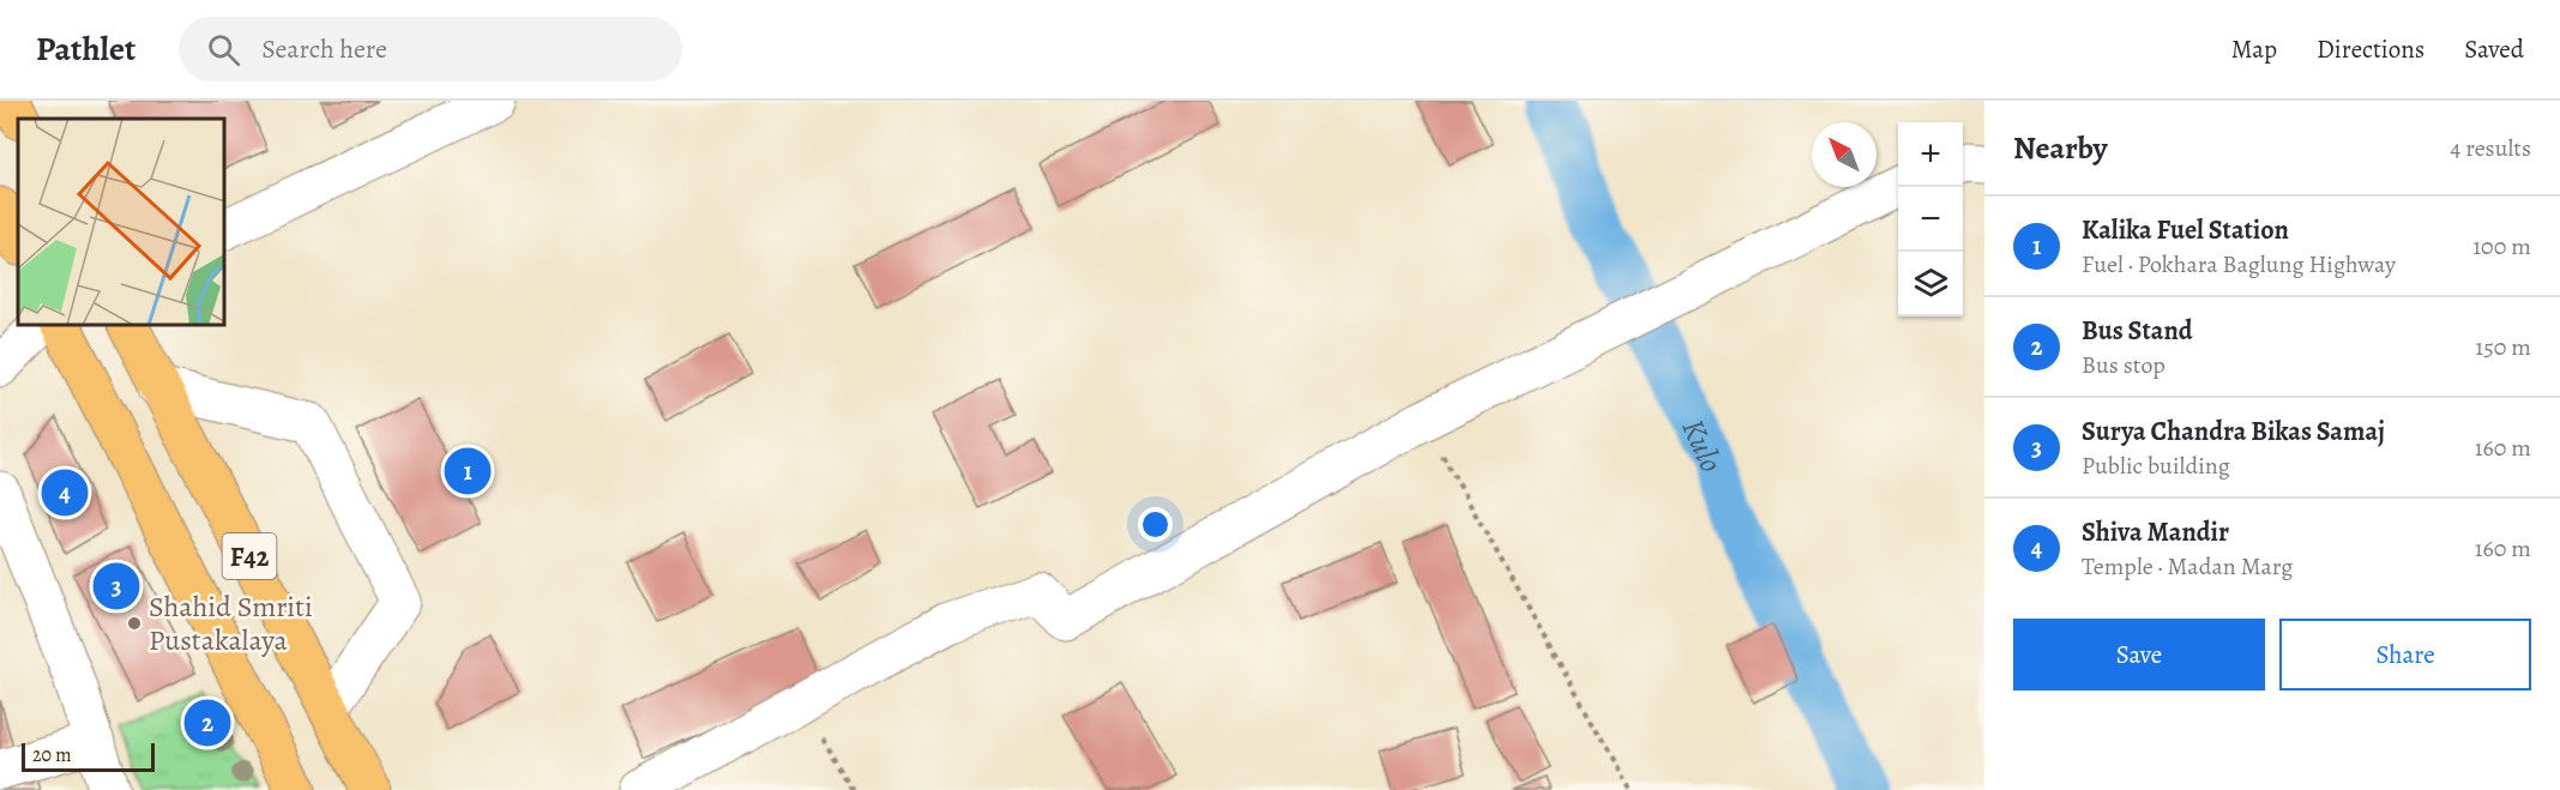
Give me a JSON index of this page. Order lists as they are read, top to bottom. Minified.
{"streets":{"highway":["F42"]},"water":["Kulo"],"places":["Shahid Smriti Pustakalaya"],"scale_bar":"20 m","north":"top left","page":{"header":"Pathlet","search":"Search here","nav":["Map","Directions","Saved"],"heading":["Nearby","4 results"],"map_buttons":["+","−"],"list":[{"mark":"1","name":"Kalika Fuel Station","note":"Fuel · Pokhara Baglung Highway","value":"100 m"},{"mark":"2","name":"Bus Stand","note":"Bus stop","value":"150 m"},{"mark":"3","name":"Surya Chandra Bikas Samaj","note":"Public building","value":"160 m"},{"mark":"4","name":"Shiva Mandir","note":"Temple · Madan Marg","value":"160 m"}],"pins":["1","4","3","2"],"buttons":["Save","Share"],"scale":"20 m"}}
